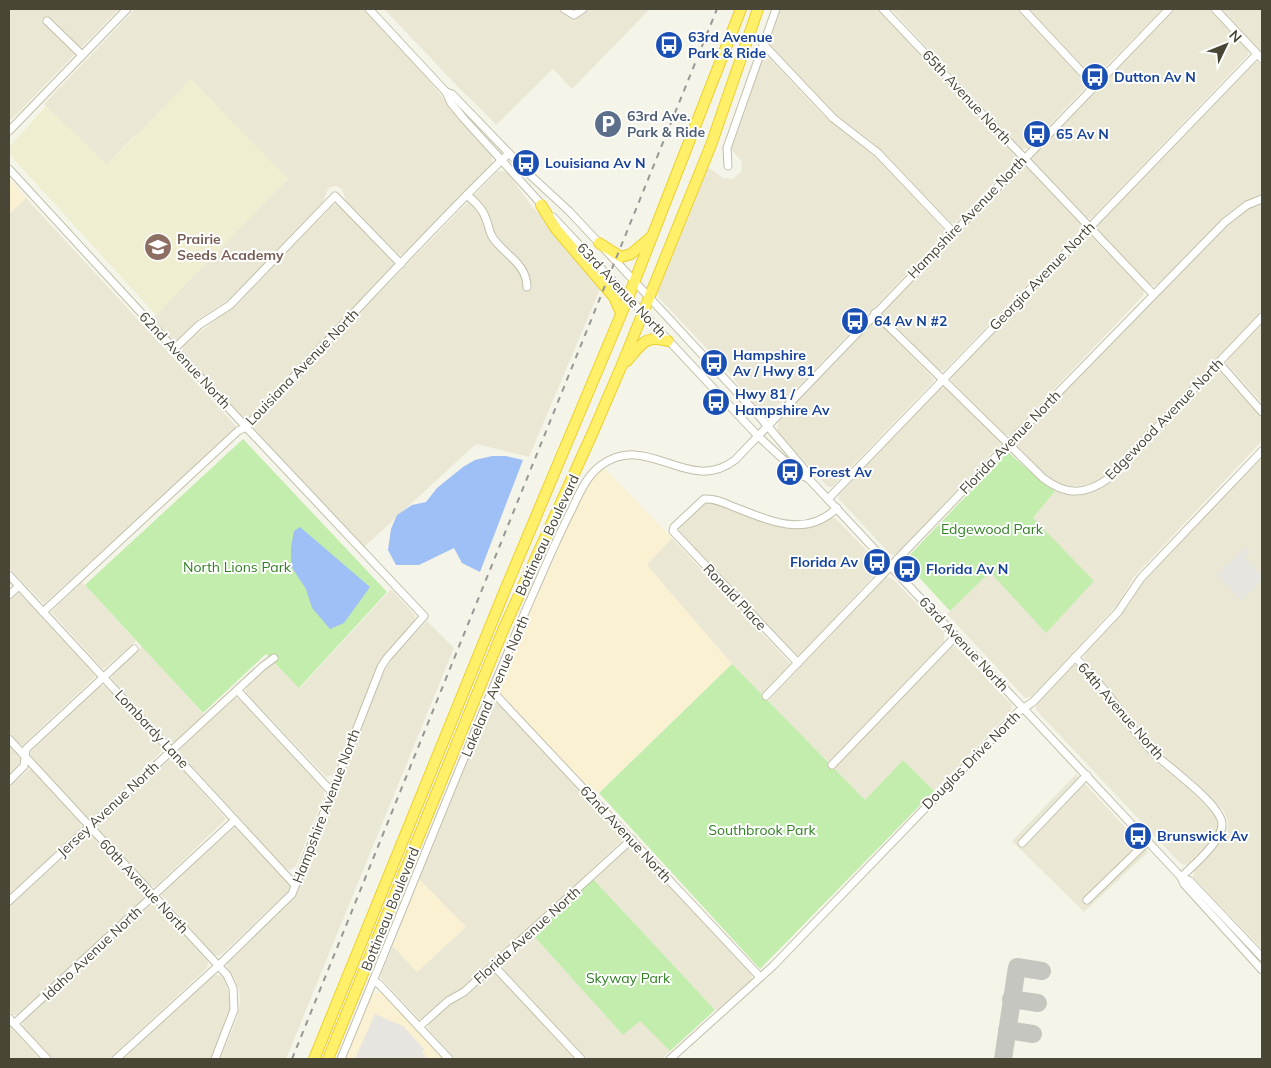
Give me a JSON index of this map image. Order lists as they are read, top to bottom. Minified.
{"streets":{"highway":["Bottineau Boulevard"],"street":["65th Avenue North","Hampshire Avenue North","Georgia Avenue North","63rd Avenue North","62nd Avenue North","Louisiana Avenue North","Edgewood Avenue North","Florida Avenue North","Ronald Place","Lakeland Avenue North","64th Avenue North","Lombardy Lane","Douglas Drive North","Jersey Avenue North","60th Avenue North","Idaho Avenue North"]},"crossings":[["65th Avenue North","Hampshire Avenue North"],["65th Avenue North","Georgia Avenue North"],["65th Avenue North","Florida Avenue North"],["Hampshire Avenue North","63rd Avenue North"],["Hampshire Avenue North","62nd Avenue North"],["Hampshire Avenue North","Lakeland Avenue North"],["Hampshire Avenue North","Lombardy Lane"],["Hampshire Avenue North","60th Avenue North"],["Georgia Avenue North","63rd Avenue North"],["63rd Avenue North","Louisiana Avenue North"],["63rd Avenue North","Florida Avenue North"],["63rd Avenue North","Bottineau Boulevard"],["63rd Avenue North","Ronald Place"],["63rd Avenue North","Lakeland Avenue North"],["63rd Avenue North","64th Avenue North"],["63rd Avenue North","Douglas Drive North"],["62nd Avenue North","Louisiana Avenue North"],["62nd Avenue North","Florida Avenue North"],["62nd Avenue North","Lakeland Avenue North"],["62nd Avenue North","Douglas Drive North"],["Louisiana Avenue North","Lombardy Lane"],["Edgewood Avenue North","Florida Avenue North"],["Florida Avenue North","Ronald Place"],["64th Avenue North","Douglas Drive North"],["Lombardy Lane","Jersey Avenue North"],["Lombardy Lane","Idaho Avenue North"],["Jersey Avenue North","60th Avenue North"],["60th Avenue North","Idaho Avenue North"]],"parks":["Edgewood Park","North Lions Park","Southbrook Park","Skyway Park"],"places":{"bus stop":["63rd Avenue Park & Ride","Dutton Av N","65 Av N","Louisiana Av N","64 Av N #2","Hampshire Av / Hwy 81","Hwy 81 / Hampshire Av","Forest Av","Florida Av","Florida Av N","Brunswick Av"],"parking":["63rd Ave. Park & Ride"],"school or university":["Prairie Seeds Academy"]},"north":"top right"}
